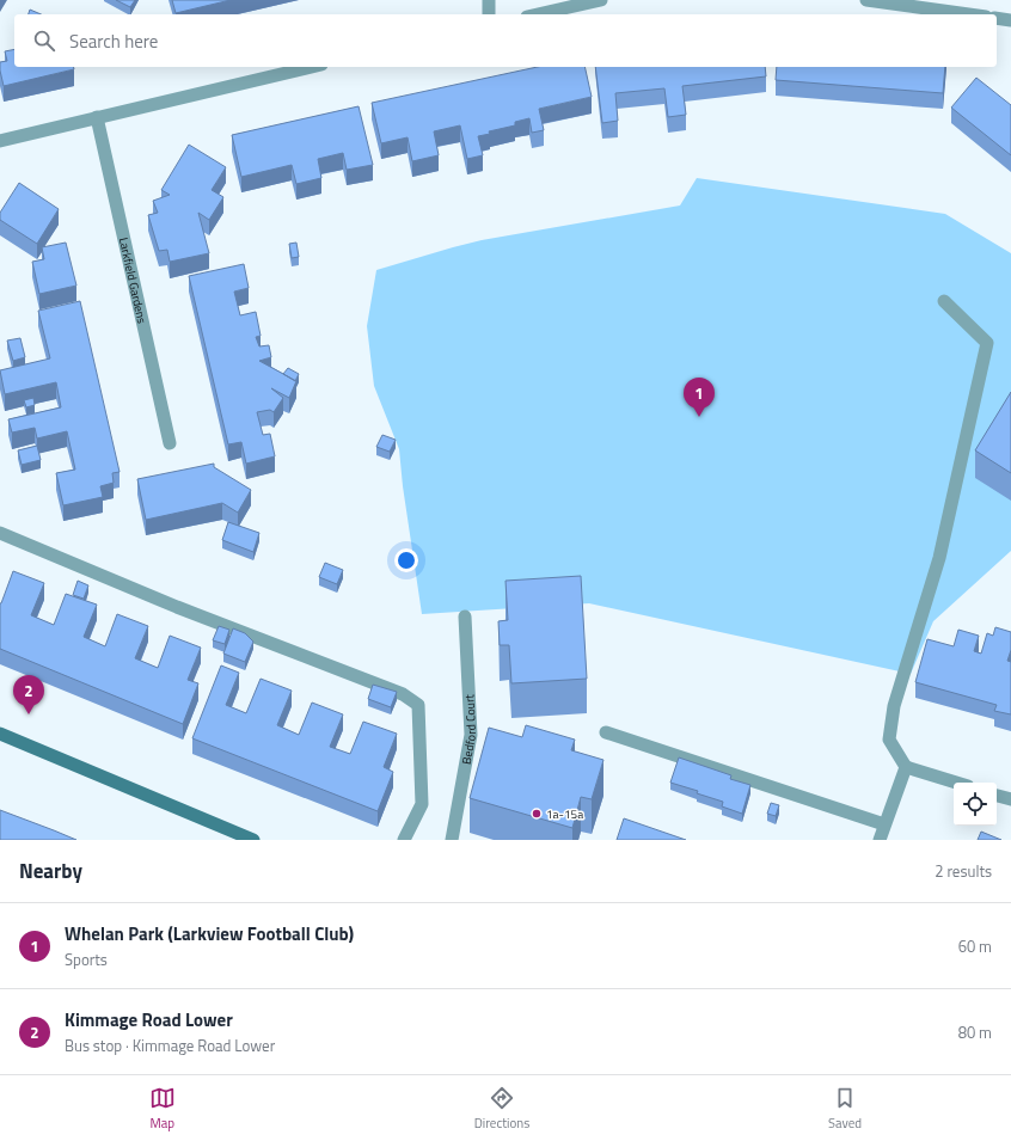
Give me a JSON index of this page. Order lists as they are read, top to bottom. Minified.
{"streets":{"street":["Larkfield Gardens","Bedford Court"]},"places":["1a-15a"],"page":{"search":"Search here","pins":["1","2"],"heading":["Nearby","2 results"],"list":[{"mark":"1","name":"Whelan Park (Larkview Football Club)","note":"Sports","value":"60 m"},{"mark":"2","name":"Kimmage Road Lower","note":"Bus stop · Kimmage Road Lower","value":"80 m"}],"nav":["Map","Directions","Saved"]}}
